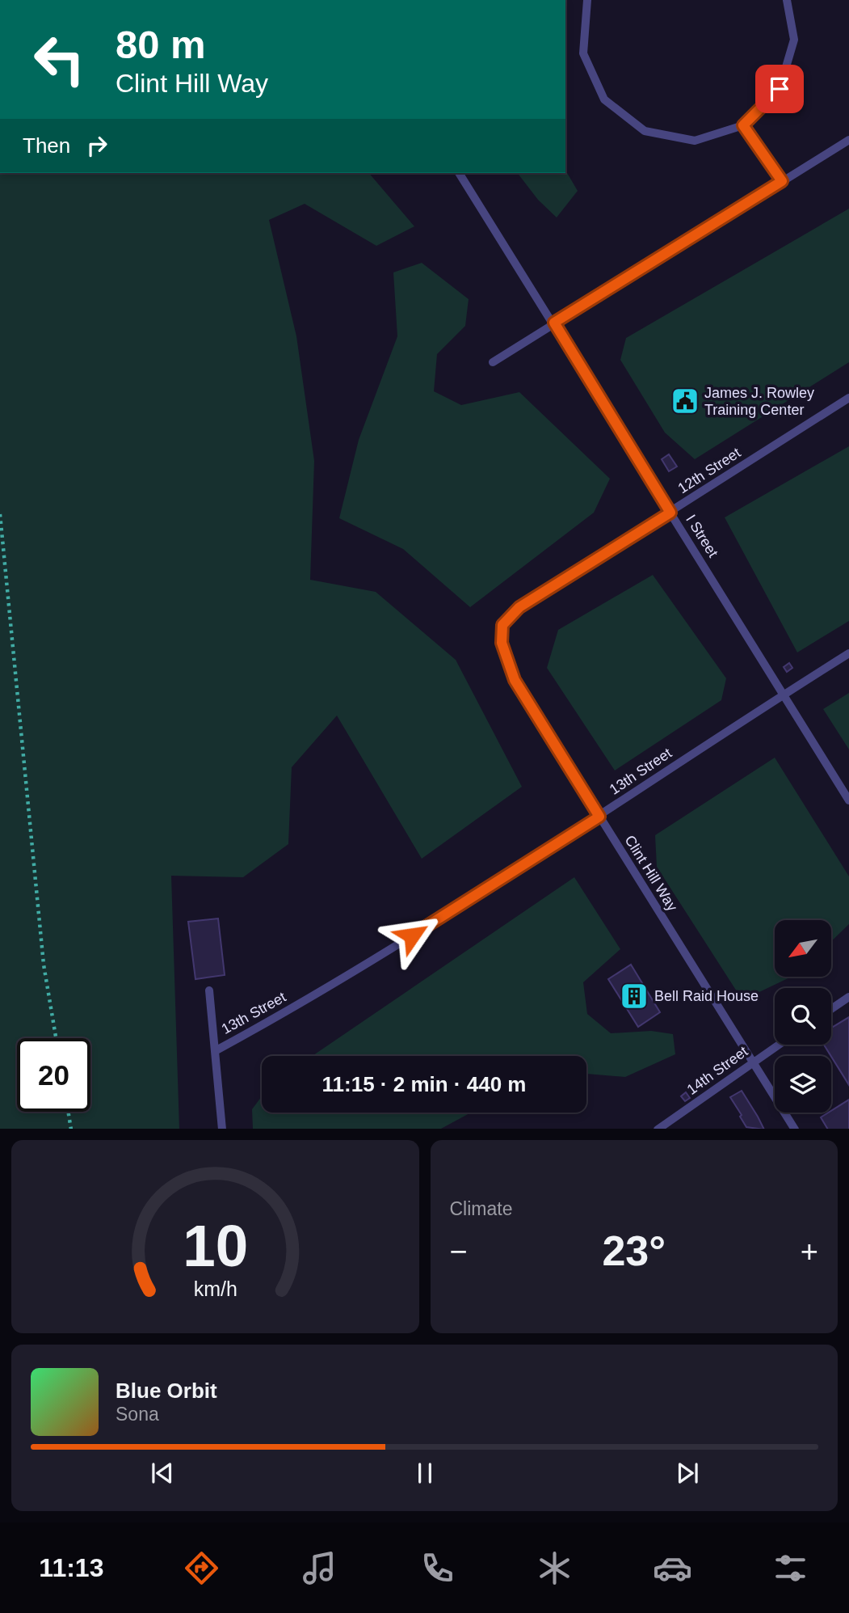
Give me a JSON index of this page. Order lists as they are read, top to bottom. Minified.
{"streets":{"lane":["12th Street","I Street","13th Street","Clint Hill Way","14th Street"]},"crossings":[["12th Street","I Street"],["12th Street","Clint Hill Way"],["I Street","13th Street"],["13th Street","Clint Hill Way"],["Clint Hill Way","14th Street"]],"places":{"public building":["James J. Rowley Training Center"],"building":["Bell Raid House"]},"north":"bottom left","page":{"turn":["80 m","Clint Hill Way"],"then":"Then","limit":"20","trip":"11:15 · 2 min · 440 m","tile":"Climate","heat":["−","23°","+"],"song":["Blue Orbit","Sona"],"tabs":"11:13","gauge":["10","km/h"]}}
